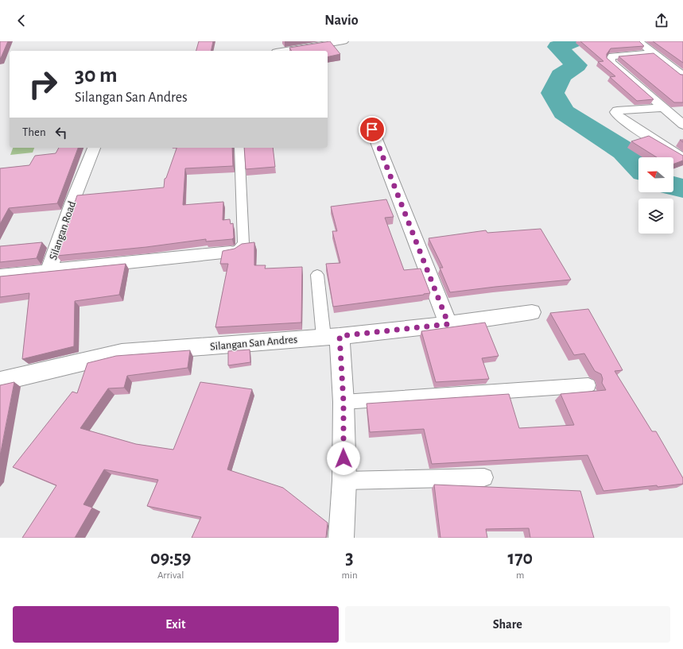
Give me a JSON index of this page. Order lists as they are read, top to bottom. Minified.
{"streets":{"street":["Silangan Road","Silangan San Andres"]},"north":"left","page":{"header":"Navio","turn":["30 m","Silangan San Andres"],"then":"Then","eta":["09:59","Arrival","3","min","170","m"],"buttons":["Exit","Share"]}}
